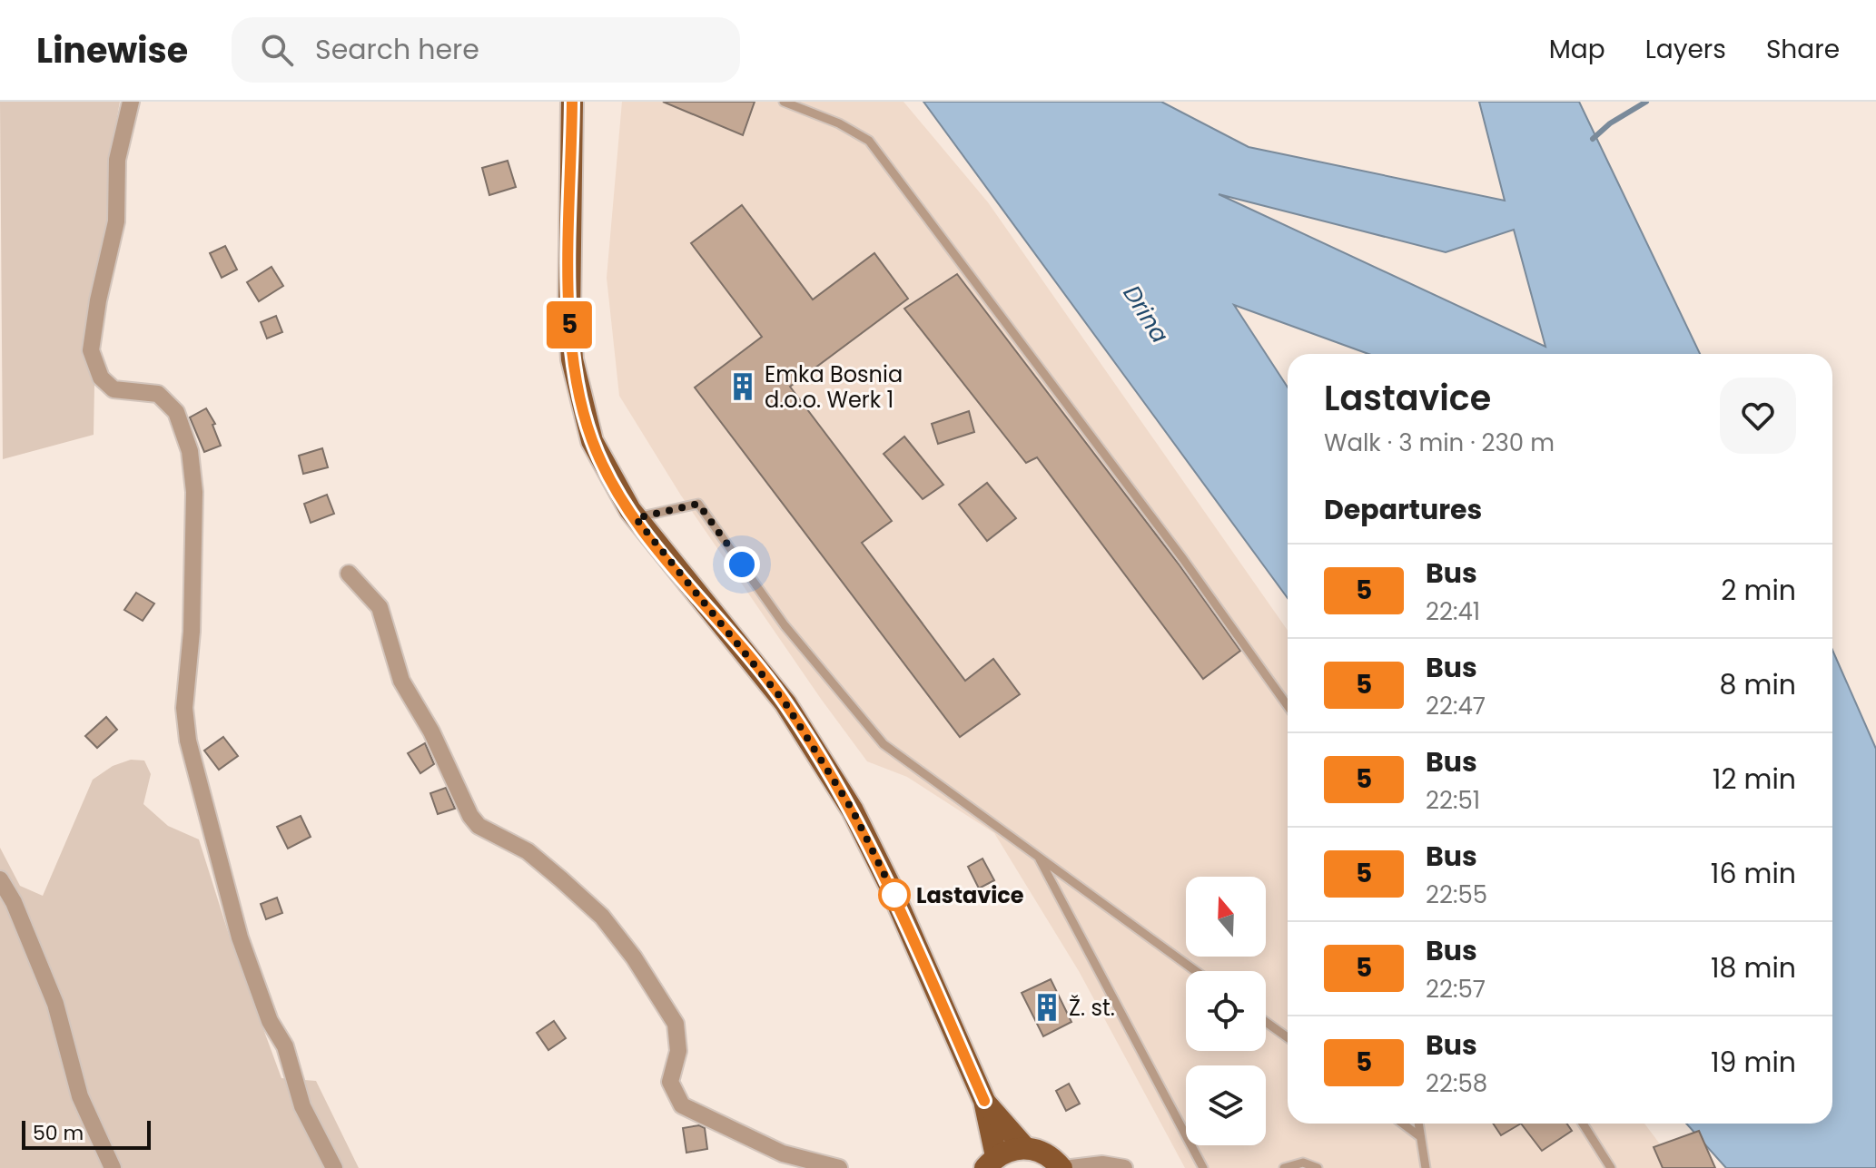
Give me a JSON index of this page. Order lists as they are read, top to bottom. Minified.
{"water":["Drina"],"places":{"building":["Emka Bosnia d.o.o. Werk 1","Ž. st."],"other":["Lastavice"]},"lines":["bus line 5"],"scale_bar":"50 m","north":"top","page":{"header":"Linewise","search":"Search here","nav":["Map","Layers","Share"],"on_map":"5","heading":[["Lastavice","Walk · 3 min · 230 m"],"Departures"],"list":[{"mark":"5","name":"Bus","note":"22:41","value":"2 min"},{"mark":"5","name":"Bus","note":"22:47","value":"8 min"},{"mark":"5","name":"Bus","note":"22:51","value":"12 min"},{"mark":"5","name":"Bus","note":"22:55","value":"16 min"},{"mark":"5","name":"Bus","note":"22:57","value":"18 min"},{"mark":"5","name":"Bus","note":"22:58","value":"19 min"}],"scale":"50 m"}}
